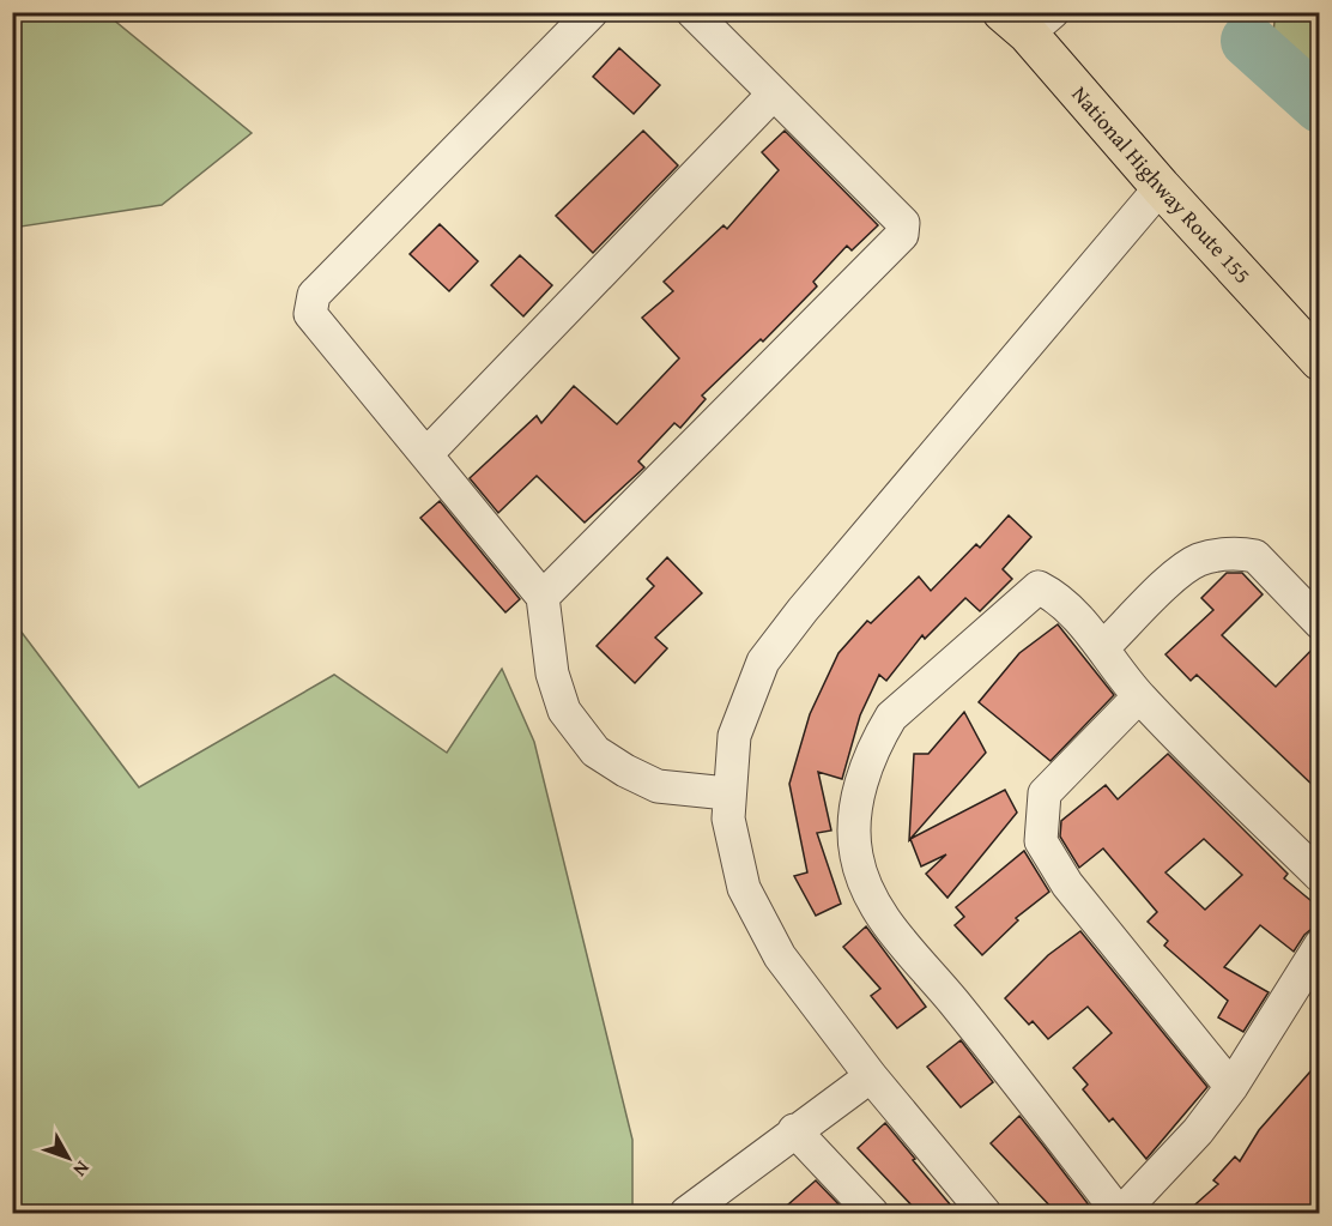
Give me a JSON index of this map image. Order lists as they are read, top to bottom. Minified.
{"streets":{"highway":["National Highway Route 155"]},"north":"bottom right"}
